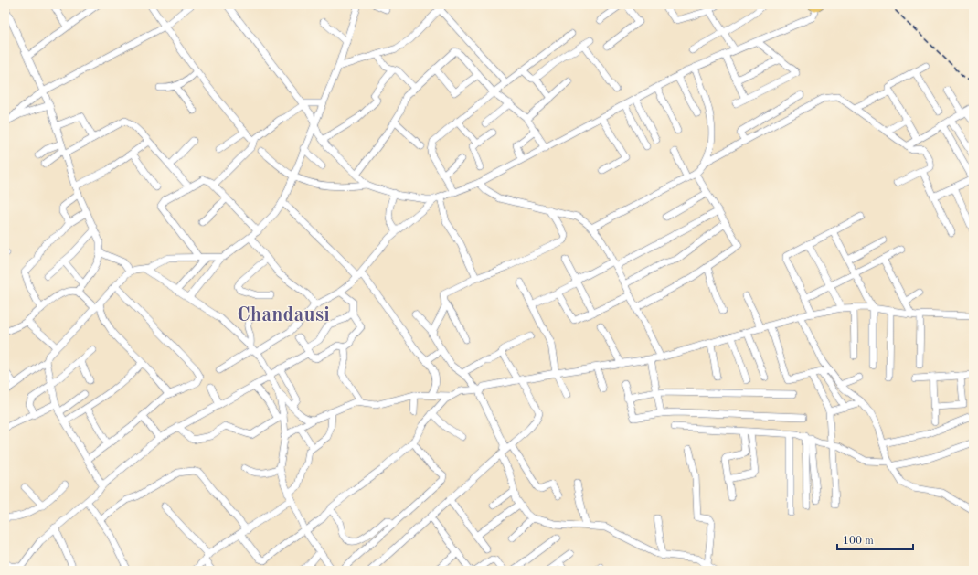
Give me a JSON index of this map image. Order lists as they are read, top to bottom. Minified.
{"districts":["Chandausi"],"scale_bar":"100 m"}
